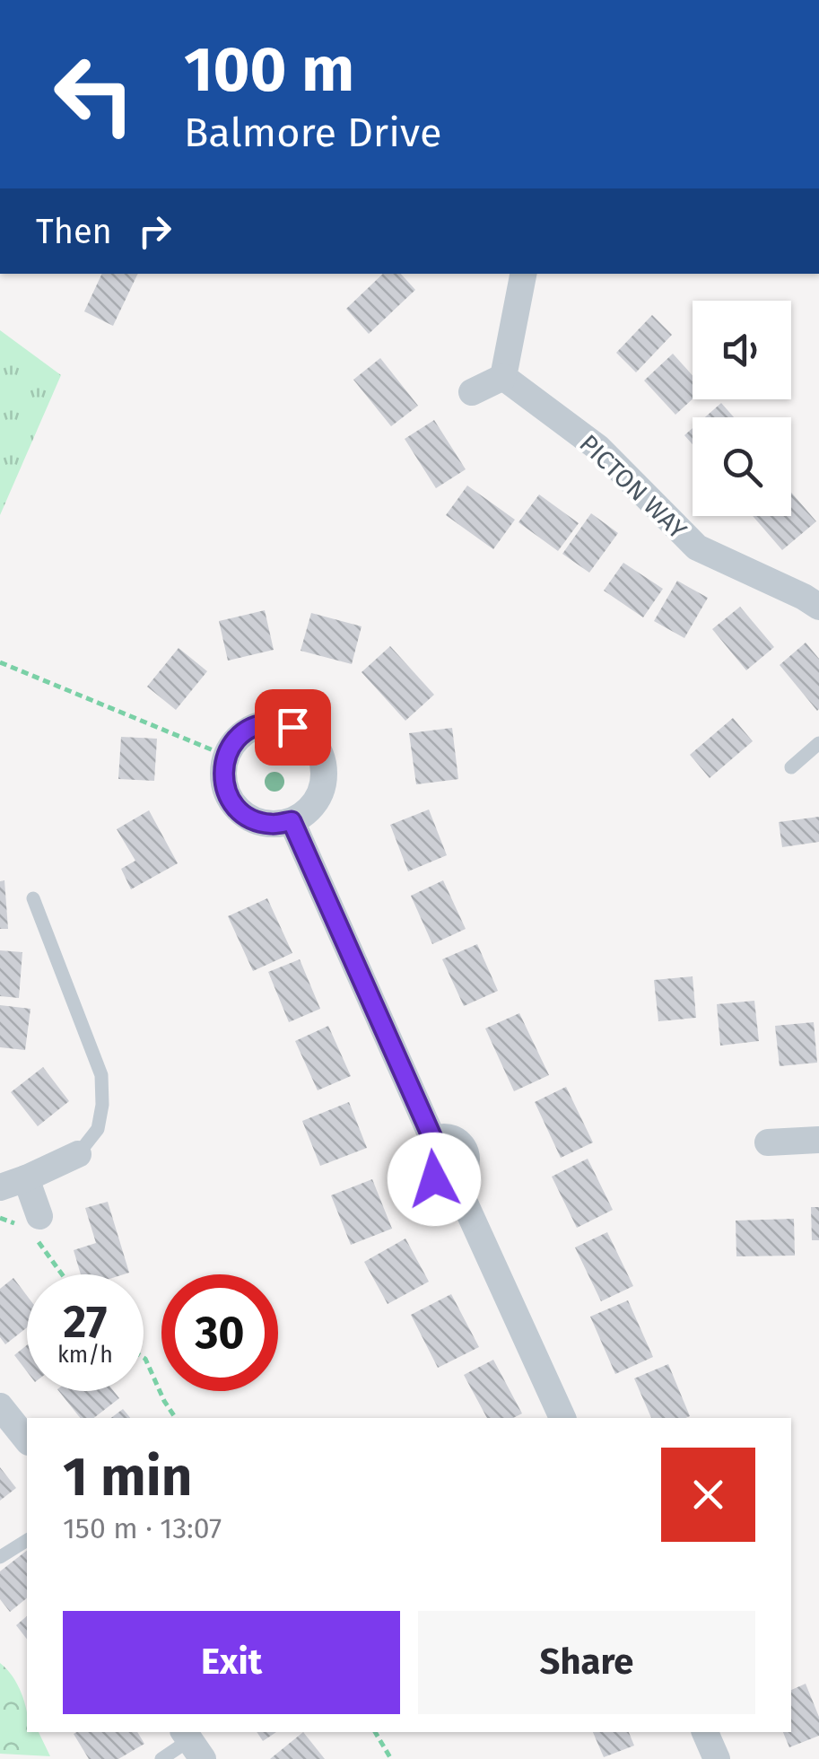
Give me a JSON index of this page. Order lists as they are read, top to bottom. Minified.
{"streets":{"street":["PICTON WAY"]},"page":{"turn":["100 m","Balmore Drive"],"then":"Then","speed":"27 km/h","limit":"30","heading":["1 min","150 m · 13:07"],"buttons":["Exit","Share"]}}
